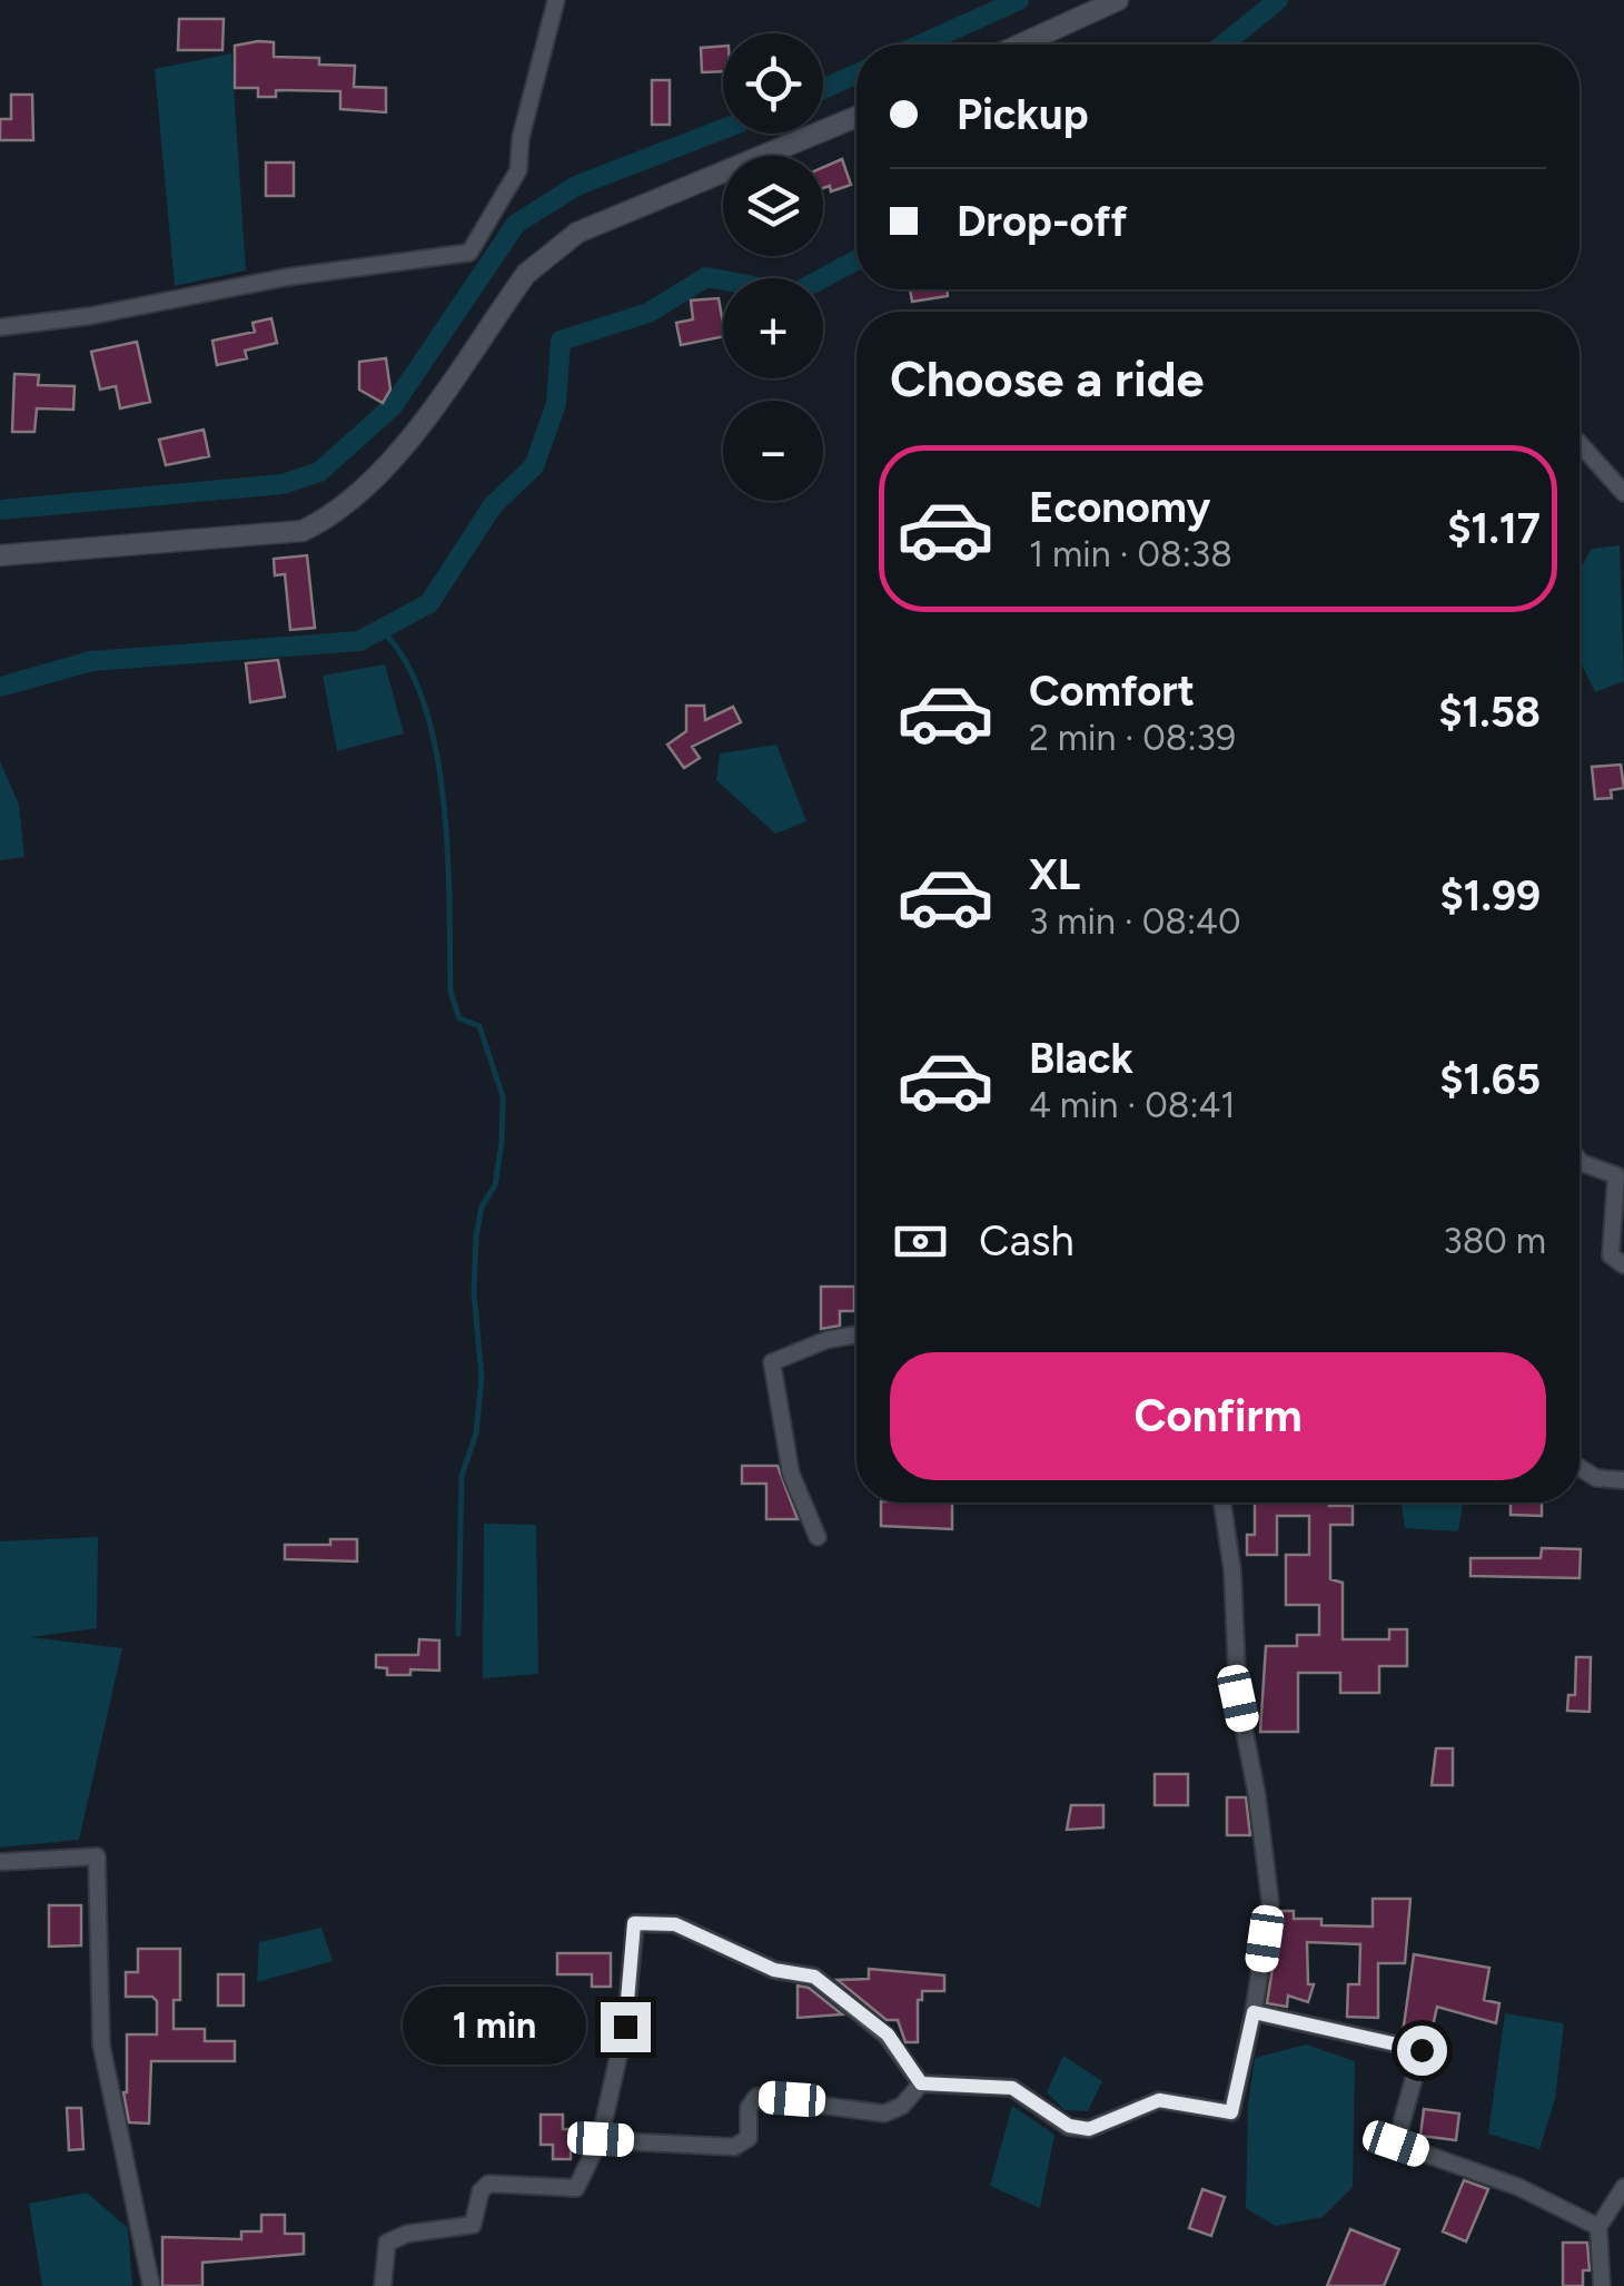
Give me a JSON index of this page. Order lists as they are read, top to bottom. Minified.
{"page":{"map_buttons":["+","−"],"banner":["Pickup","Drop-off"],"heading":"Choose a ride","list":[{"name":"Economy","note":"1 min · 08:38","value":"$1.17"},{"name":"Comfort","note":"2 min · 08:39","value":"$1.58"},{"name":"XL","note":"3 min · 08:40","value":"$1.99"},{"name":"Black","note":"4 min · 08:41","value":"$1.65"}],"pay":["Cash","380 m"],"buttons":"Confirm","bubble":"1 min"}}
